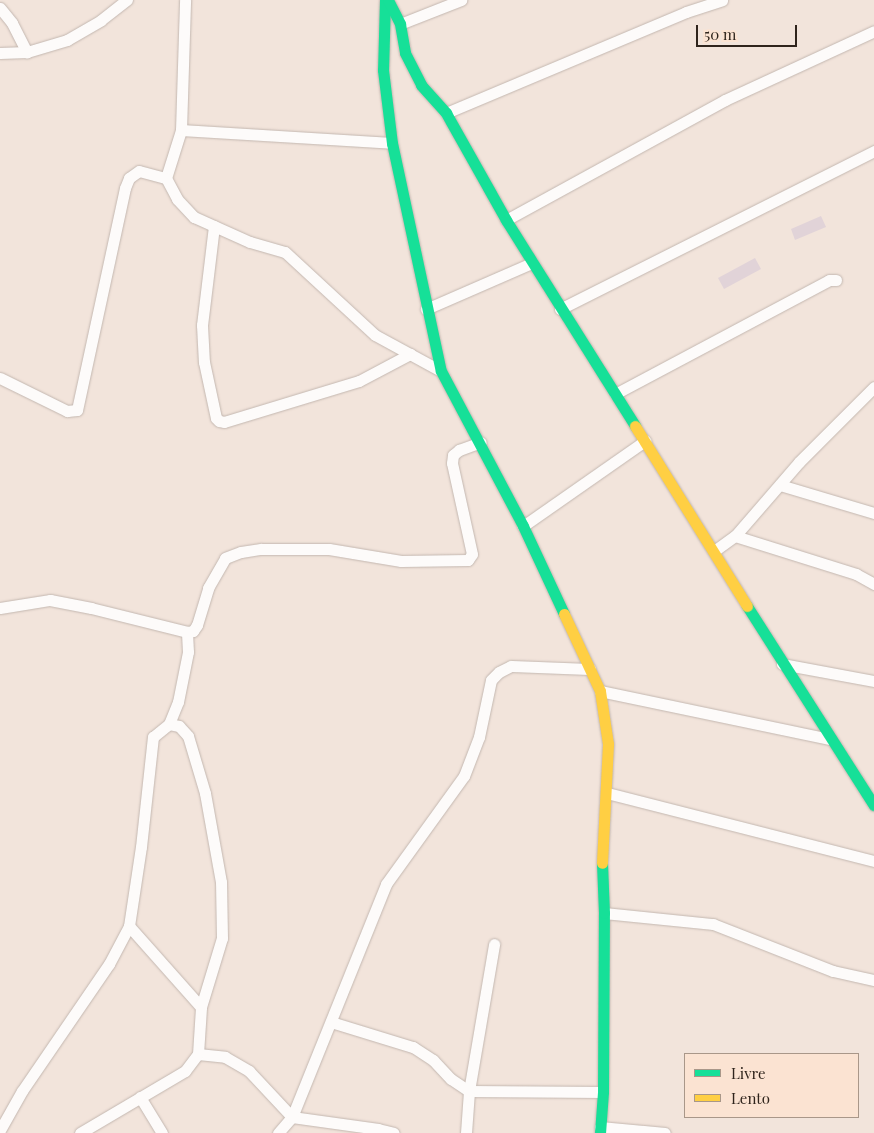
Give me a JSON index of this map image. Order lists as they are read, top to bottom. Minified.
{"legend":["Livre","Lento"],"scale_bar":"50 m"}
